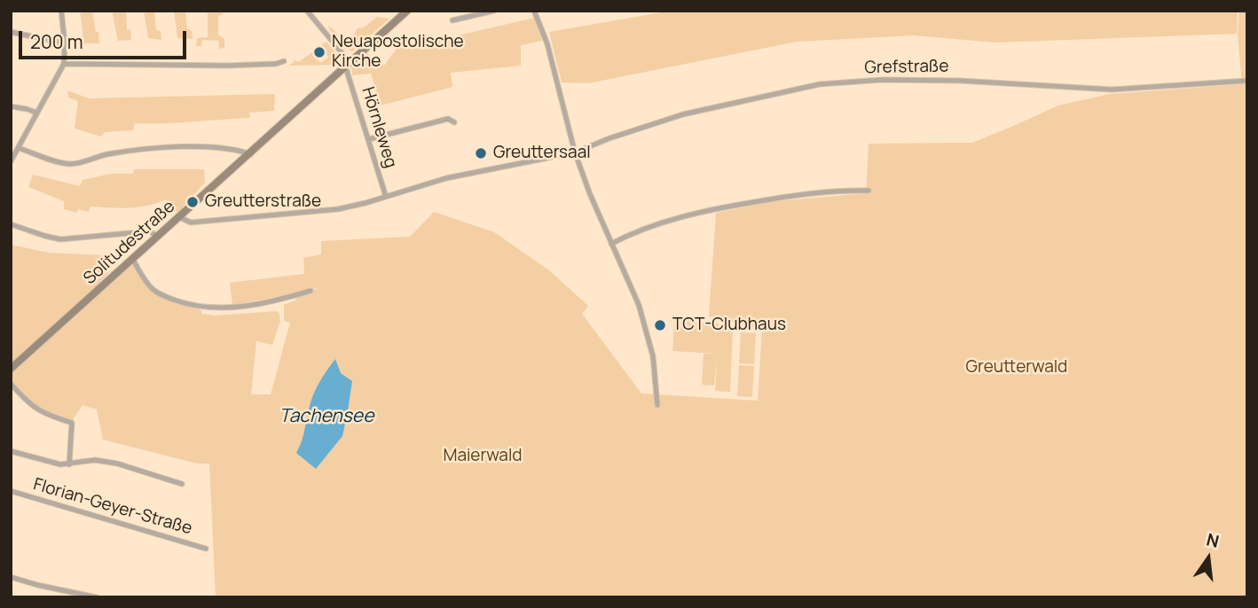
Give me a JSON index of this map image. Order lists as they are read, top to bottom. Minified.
{"streets":{"main road":["Solitudestraße"],"street":["Grefstraße","Hörnleweg","Florian-Geyer-Straße"]},"crossings":[["Hörnleweg","Solitudestraße"]],"water":["Tachensee"],"parks":["Greutterwald","Maierwald"],"places":["Neuapostolische Kirche","Greuttersaal","Greutterstraße","TCT-Clubhaus"],"scale_bar":"200 m","north":"top"}
